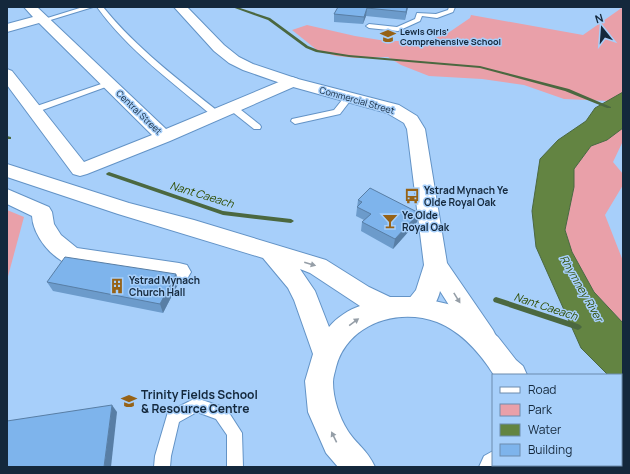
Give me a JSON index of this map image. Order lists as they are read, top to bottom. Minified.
{"streets":{"street":["Commercial Street","Central Street"]},"crossings":[["Commercial Street","Central Street"]],"water":["Nant Caeach","Rhymney River"],"places":{"school or university":["Lewis Girls' Comprehensive School","Trinity Fields School & Resource Centre"],"bus stop":["Ystrad Mynach Ye Olde Royal Oak"],"bar":["Ye Olde Royal Oak"],"building":["Ystrad Mynach Church Hall"]},"legend":["Road","Park","Water","Building"],"north":"top"}
